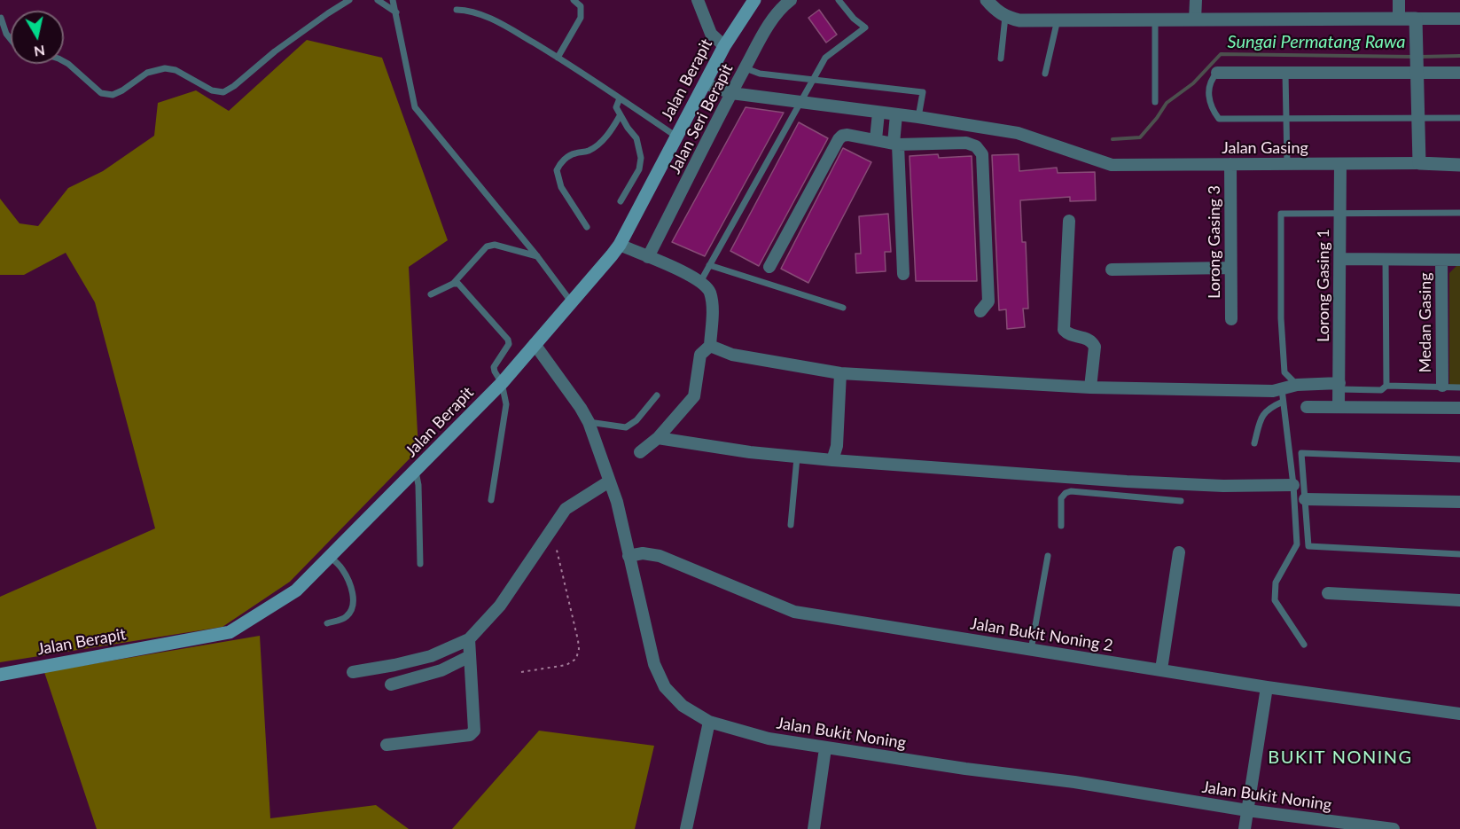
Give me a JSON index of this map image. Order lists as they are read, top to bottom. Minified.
{"streets":{"main road":["Jalan Berapit"],"street":["Jalan Seri Berapit","Jalan Gasing","Lorong Gasing 3","Lorong Gasing 1","Medan Gasing","Jalan Bukit Noning 2","Jalan Bukit Noning"]},"crossings":[["Jalan Berapit","Jalan Gasing"],["Jalan Berapit","Jalan Bukit Noning"],["Jalan Seri Berapit","Jalan Gasing"],["Jalan Gasing","Lorong Gasing 3"],["Jalan Gasing","Lorong Gasing 1"],["Jalan Bukit Noning 2","Jalan Bukit Noning"]],"districts":["BUKIT NONING"],"water":["Sungai Permatang Rawa"],"north":"bottom"}
